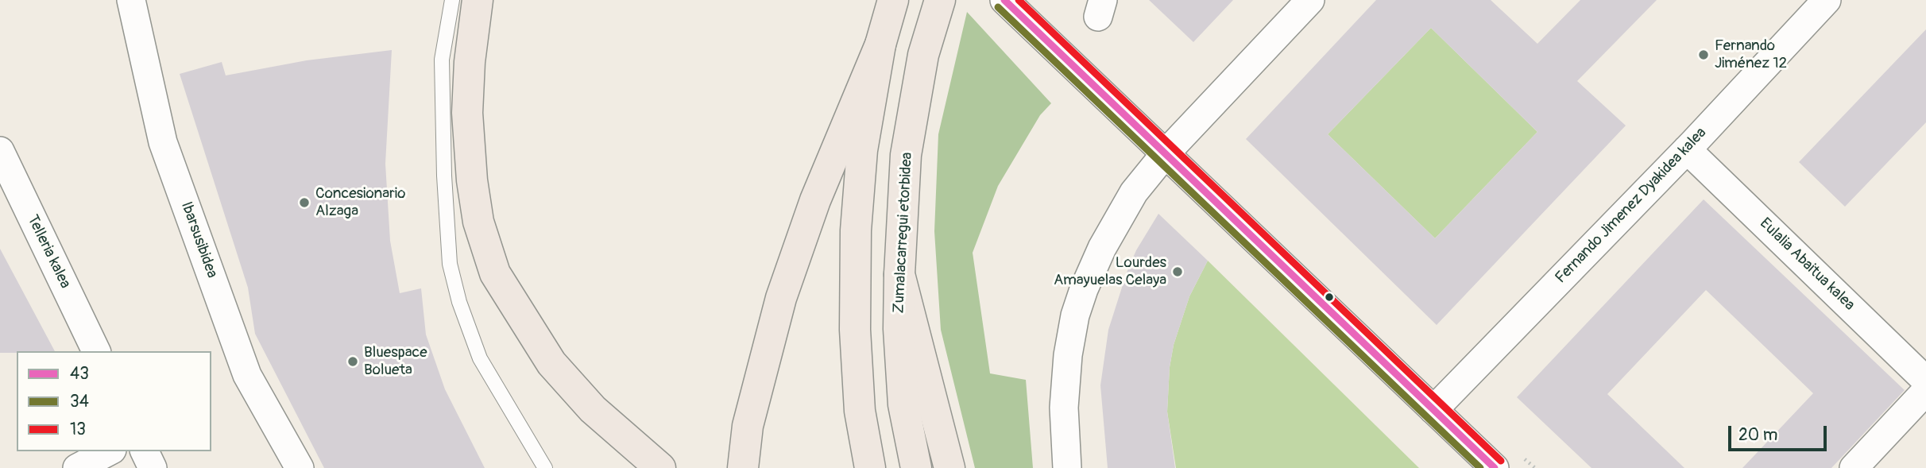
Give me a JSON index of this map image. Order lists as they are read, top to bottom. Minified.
{"streets":{"main road":["Zumalacarregui etorbidea"],"street":["Fernando Jimenez Dyakidea kalea","Ibarsusibidea","Telleria kalea","Eulalia Abaitua kalea"]},"crossings":[["Fernando Jimenez Dyakidea kalea","Eulalia Abaitua kalea"]],"places":["Fernando Jiménez 12","Concesionario Alzaga","Lourdes Amayuelas Celaya","Bluespace Bolueta"],"lines":["transit line 43","transit line 13","transit line 34"],"legend":["43","34","13"],"scale_bar":"20 m"}
